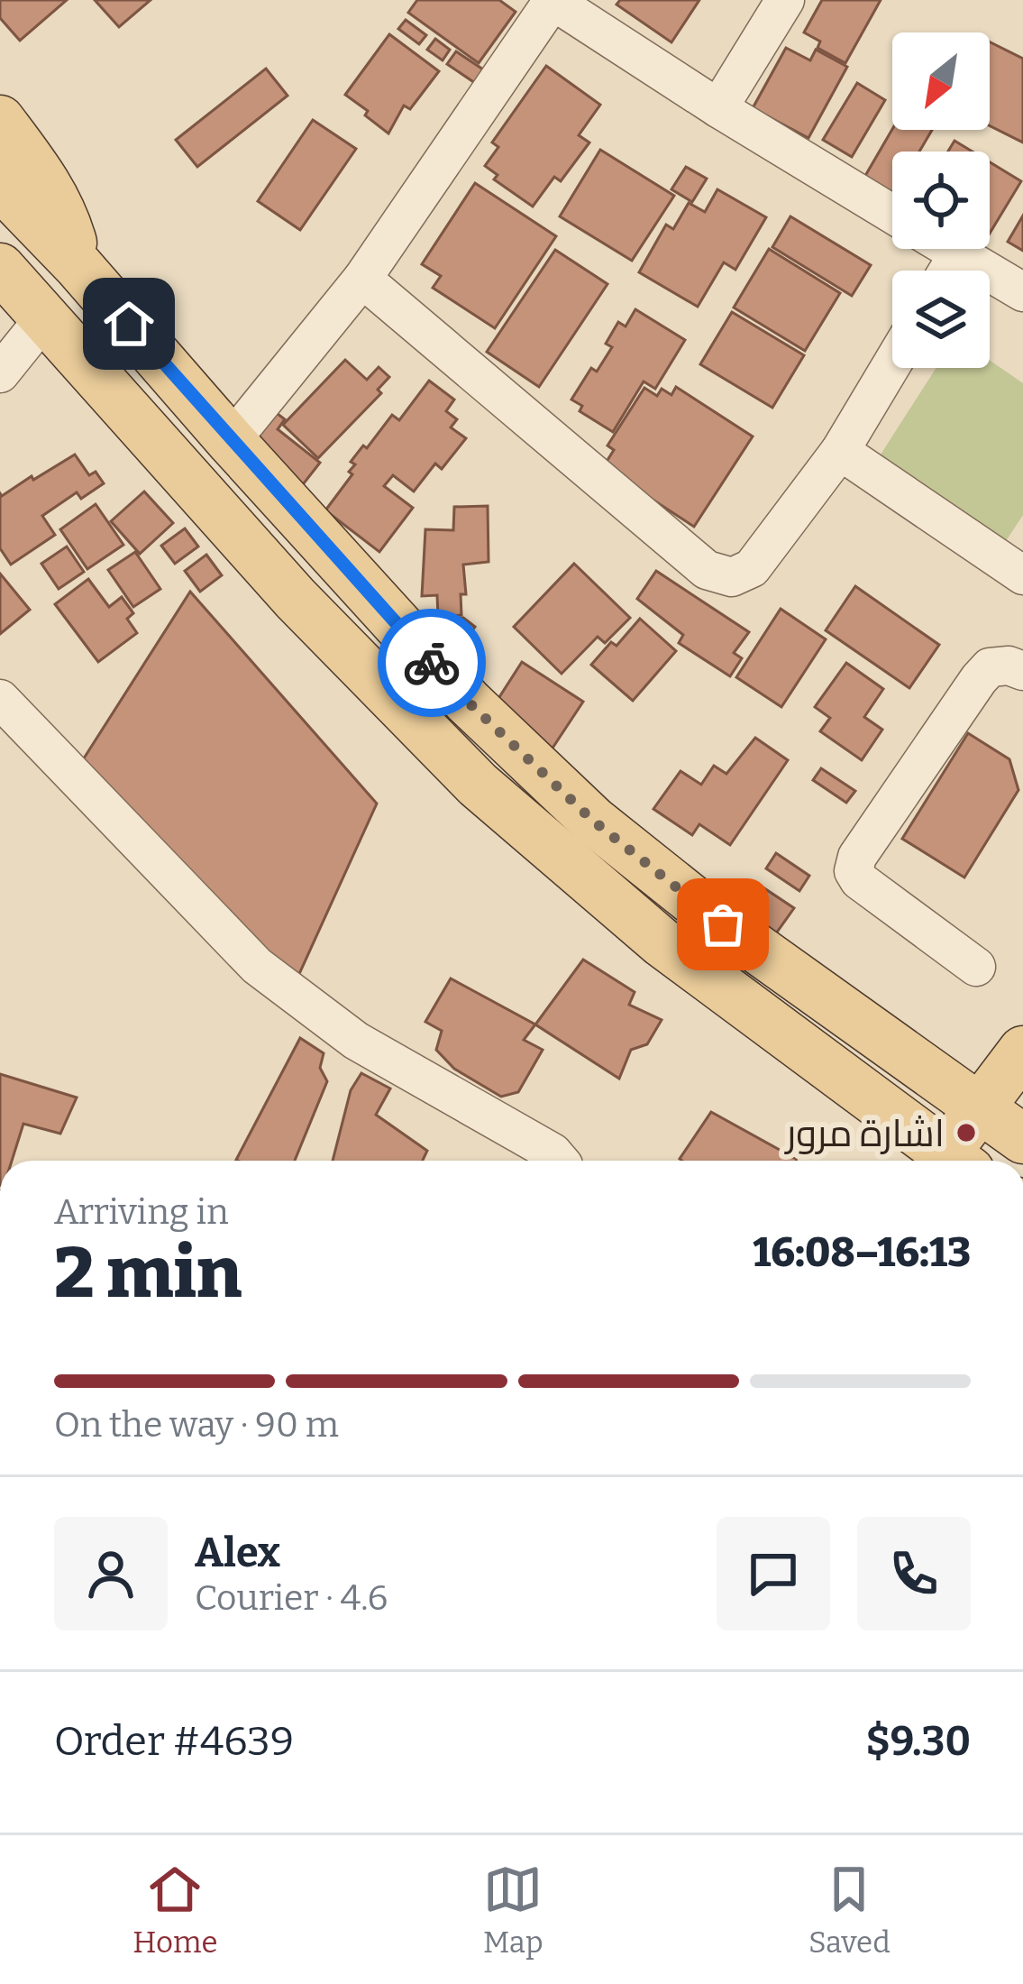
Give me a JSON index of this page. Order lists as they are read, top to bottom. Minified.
{"places":["اشارة مرور"],"north":"bottom left","page":{"heading":["2 min","Arriving in","16:08–16:13"],"panel":["Alex","Courier · 4.6","Order #4639","$9.30"],"bar":"On the way · 90 m","tabs":["Home","Map","Saved"]}}
